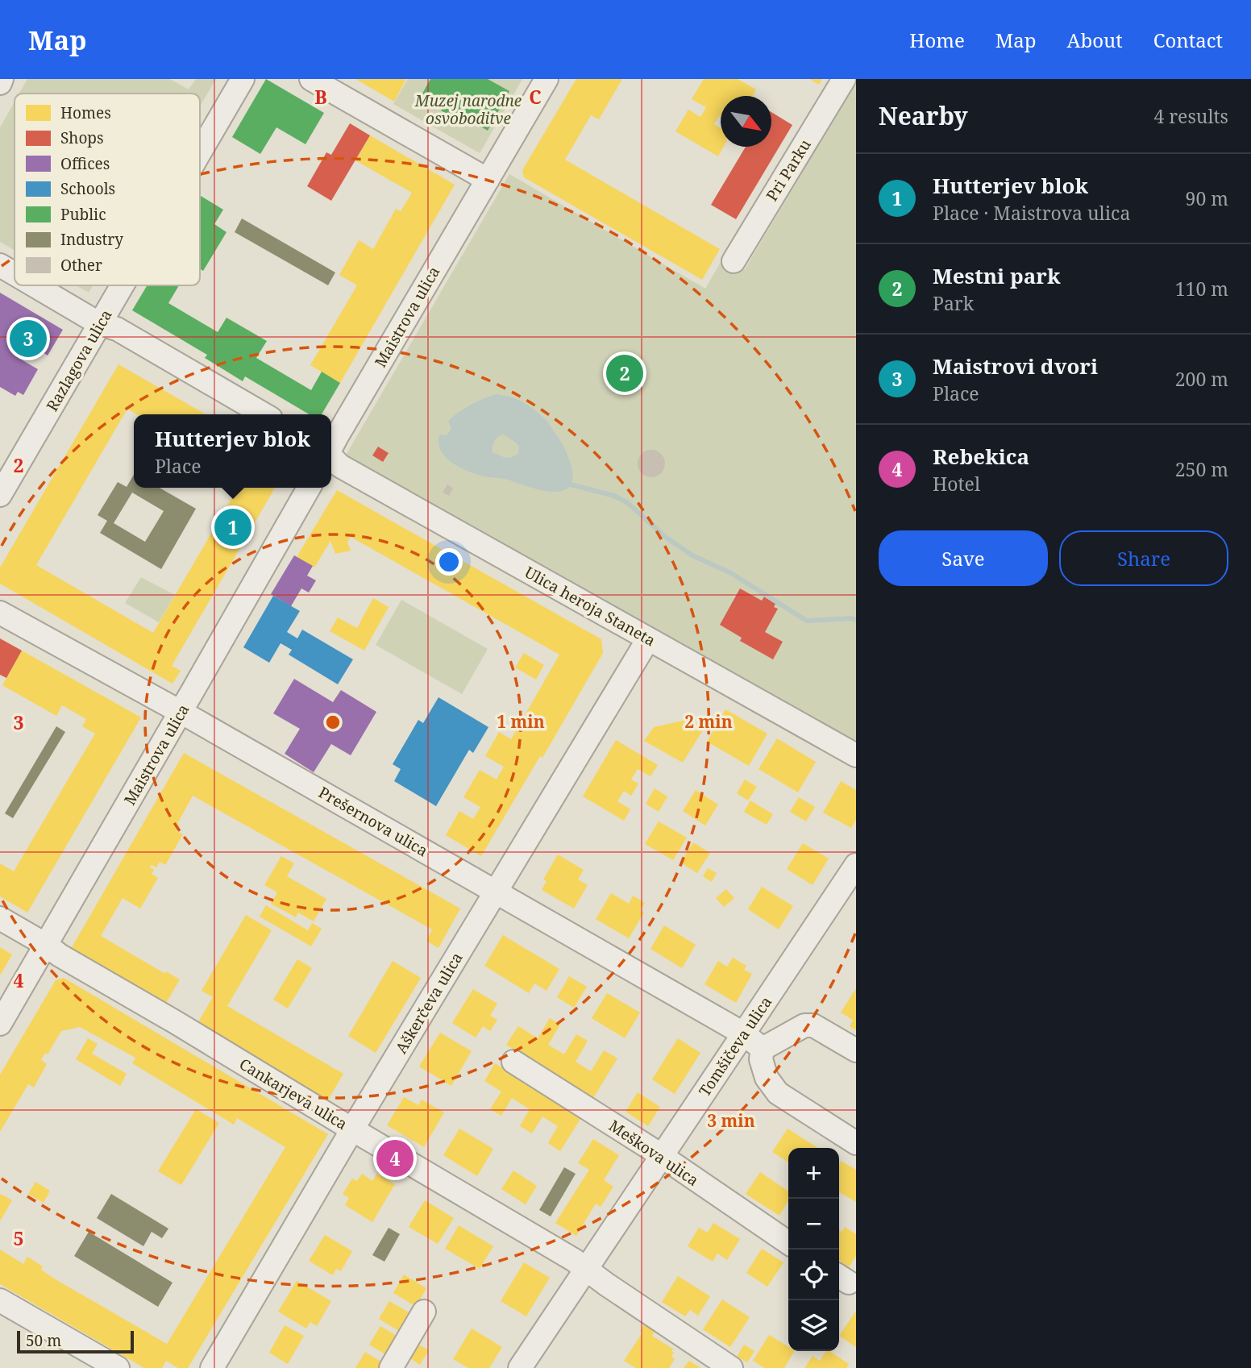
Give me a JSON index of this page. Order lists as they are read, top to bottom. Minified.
{"streets":{"street":["Pri Parku","Maistrova ulica","Razlagova ulica","Ulica heroja Staneta","Prešernova ulica","Aškerčeva ulica","Tomšičeva ulica","Cankarjeva ulica","Meškova ulica"]},"crossings":[["Maistrova ulica","Prešernova ulica"],["Maistrova ulica","Cankarjeva ulica"],["Ulica heroja Staneta","Aškerčeva ulica"],["Prešernova ulica","Aškerčeva ulica"],["Prešernova ulica","Tomšičeva ulica"],["Aškerčeva ulica","Cankarjeva ulica"],["Tomšičeva ulica","Cankarjeva ulica"],["Tomšičeva ulica","Meškova ulica"]],"parks":["Muzej narodne osvoboditve"],"legend":["Homes","Shops","Offices","Schools","Public","Industry","Other"],"scale_bar":"50 m","north":"bottom right","page":{"header":"Map","nav":["Home","Map","About","Contact"],"heading":["Nearby","4 results"],"list":[{"mark":"1","name":"Hutterjev blok","note":"Place · Maistrova ulica","value":"90 m"},{"mark":"2","name":"Mestni park","note":"Park","value":"110 m"},{"mark":"3","name":"Maistrovi dvori","note":"Place","value":"200 m"},{"mark":"4","name":"Rebekica","note":"Hotel","value":"250 m"}],"pins":["3","2","1","4"],"popup":["Hutterjev blok","Place"],"buttons":["Save","Share"],"map_buttons":["+","−"],"scale":"50 m"},"grid":{"columns":["B","C"],"rows":["2","3","4","5"]},"rings":["1 min","2 min","3 min"]}
